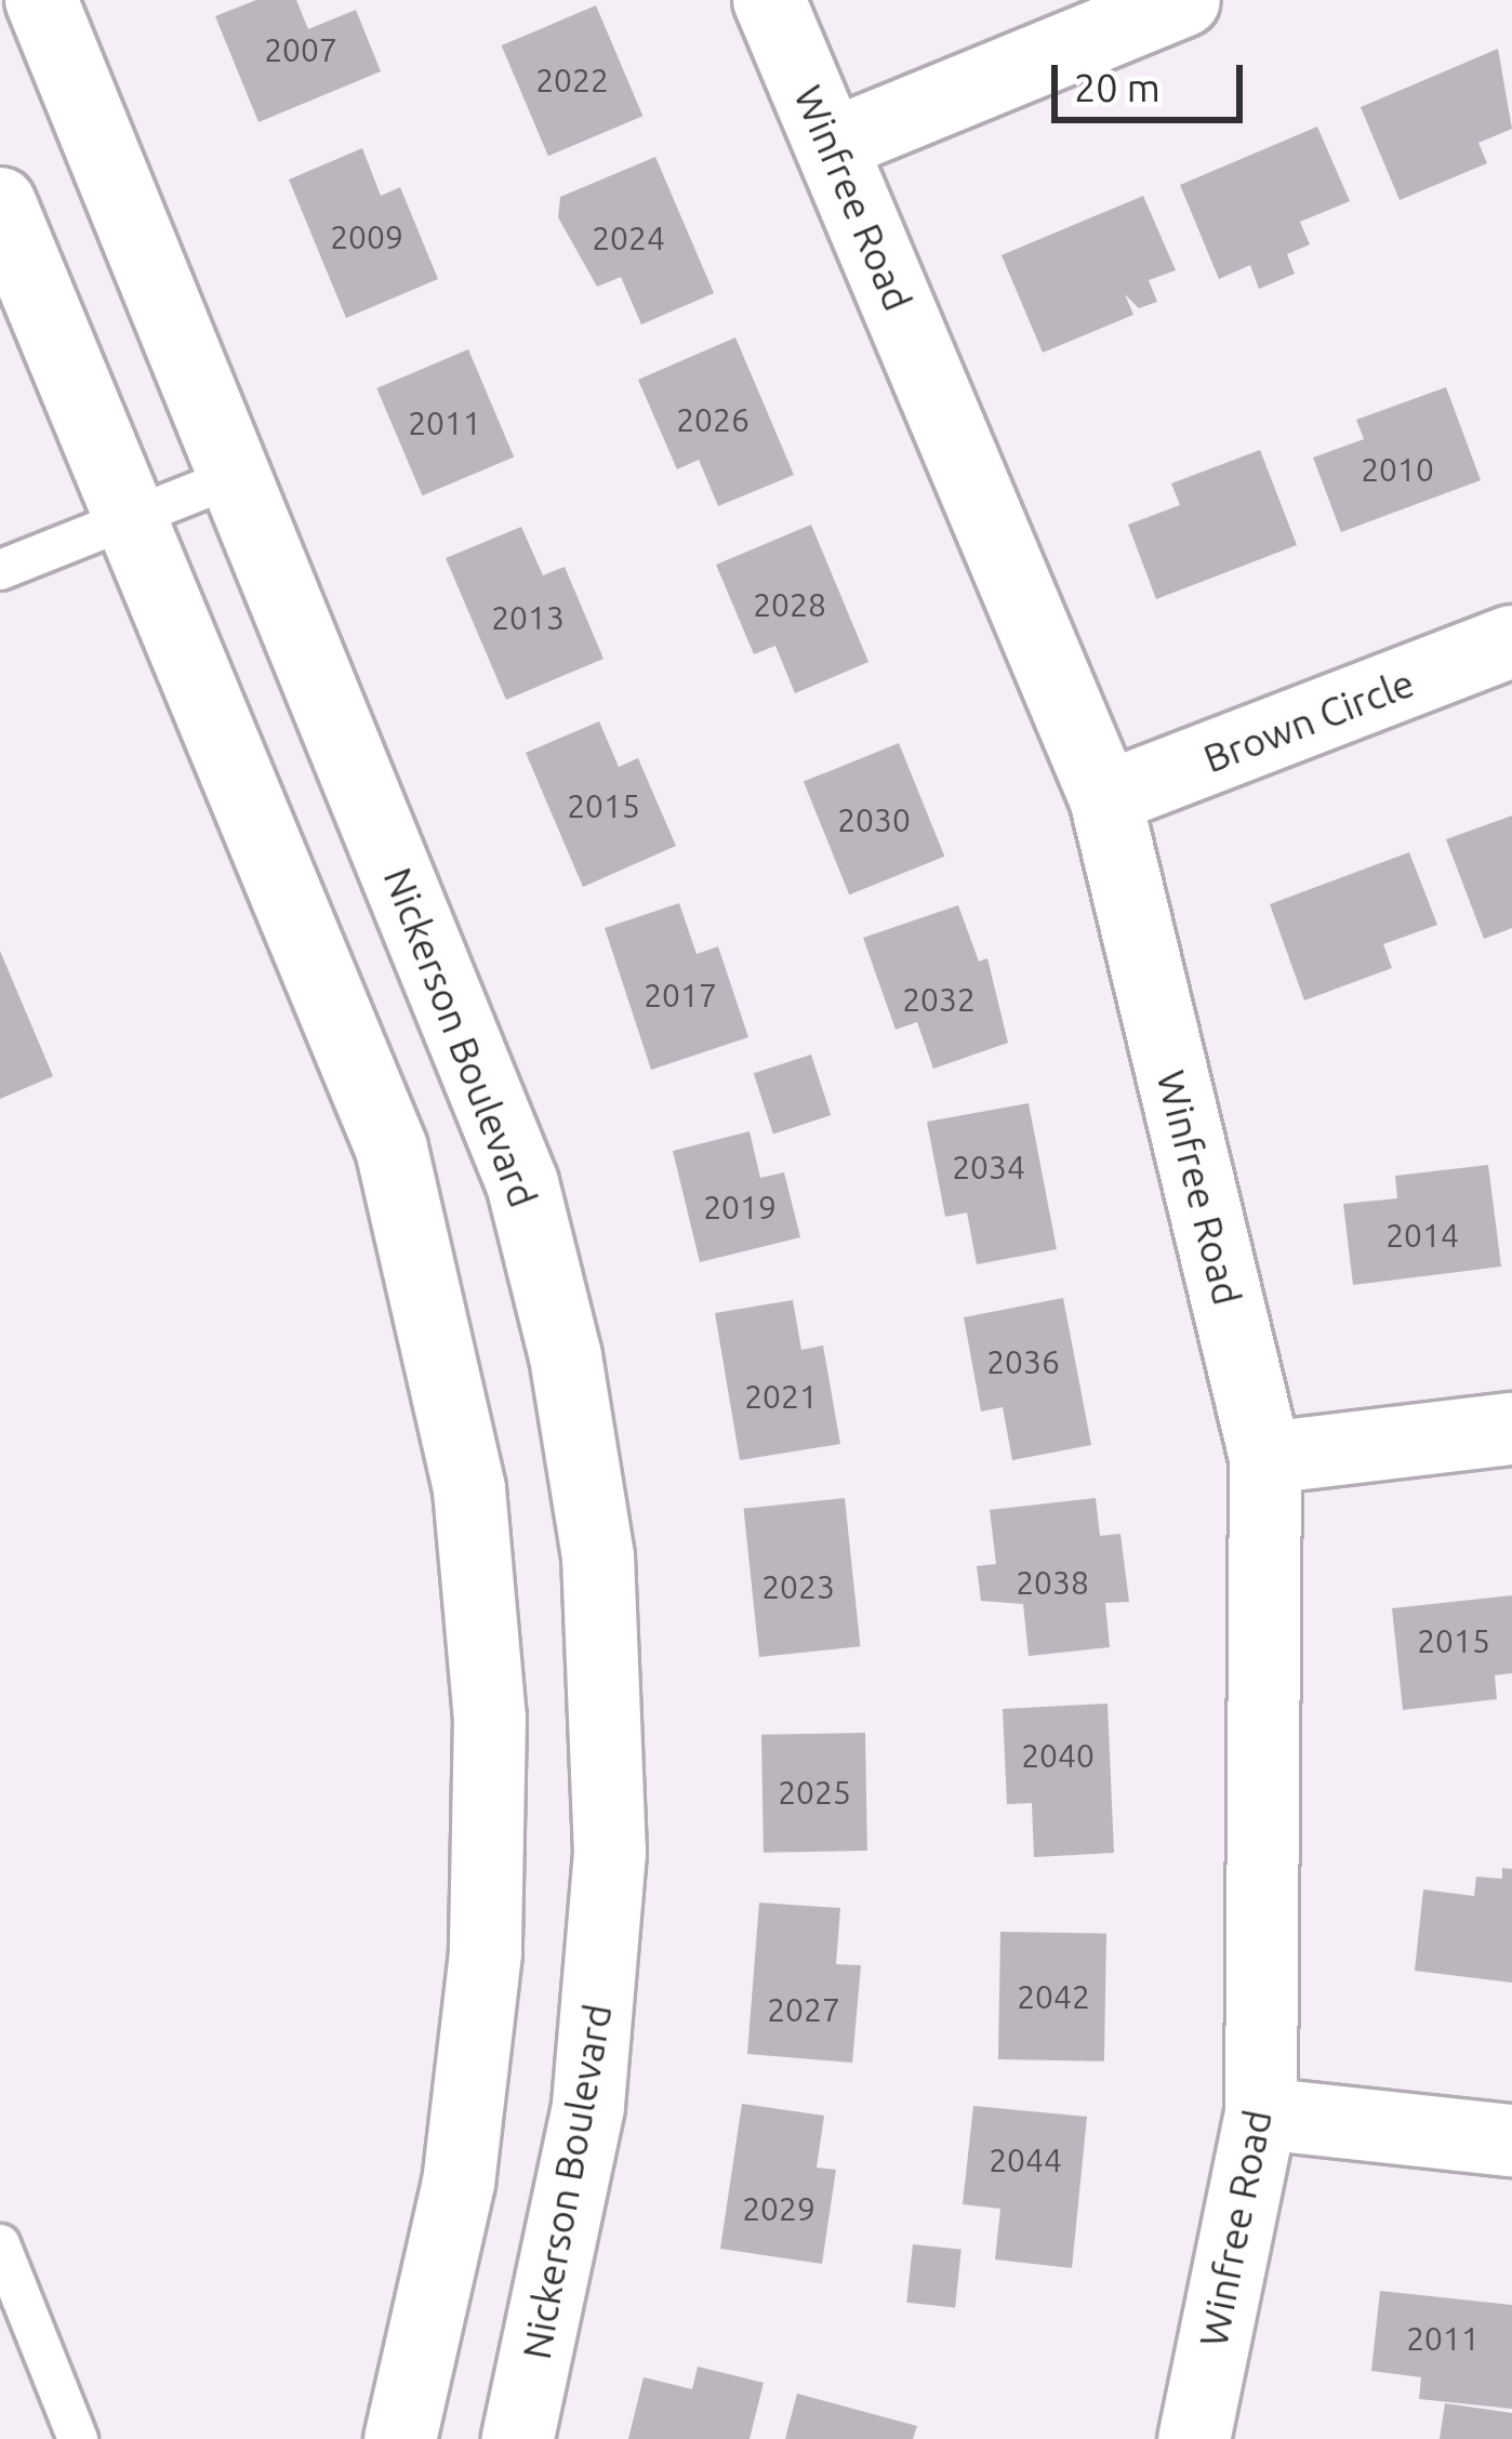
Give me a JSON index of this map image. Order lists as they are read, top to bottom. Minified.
{"streets":{"street":["Winfree Road","Brown Circle","Nickerson Boulevard"]},"crossings":[["Winfree Road","Brown Circle"]],"house_numbers":["2007","2022","2009","2024","2026","2011","2010","2028","2013","2015","2030","2017","2032","2034","2019","2014","2036","2021","2038","2023","2015","2040","2025","2042","2027","2044","2029","2011"],"scale_bar":"20 m"}
